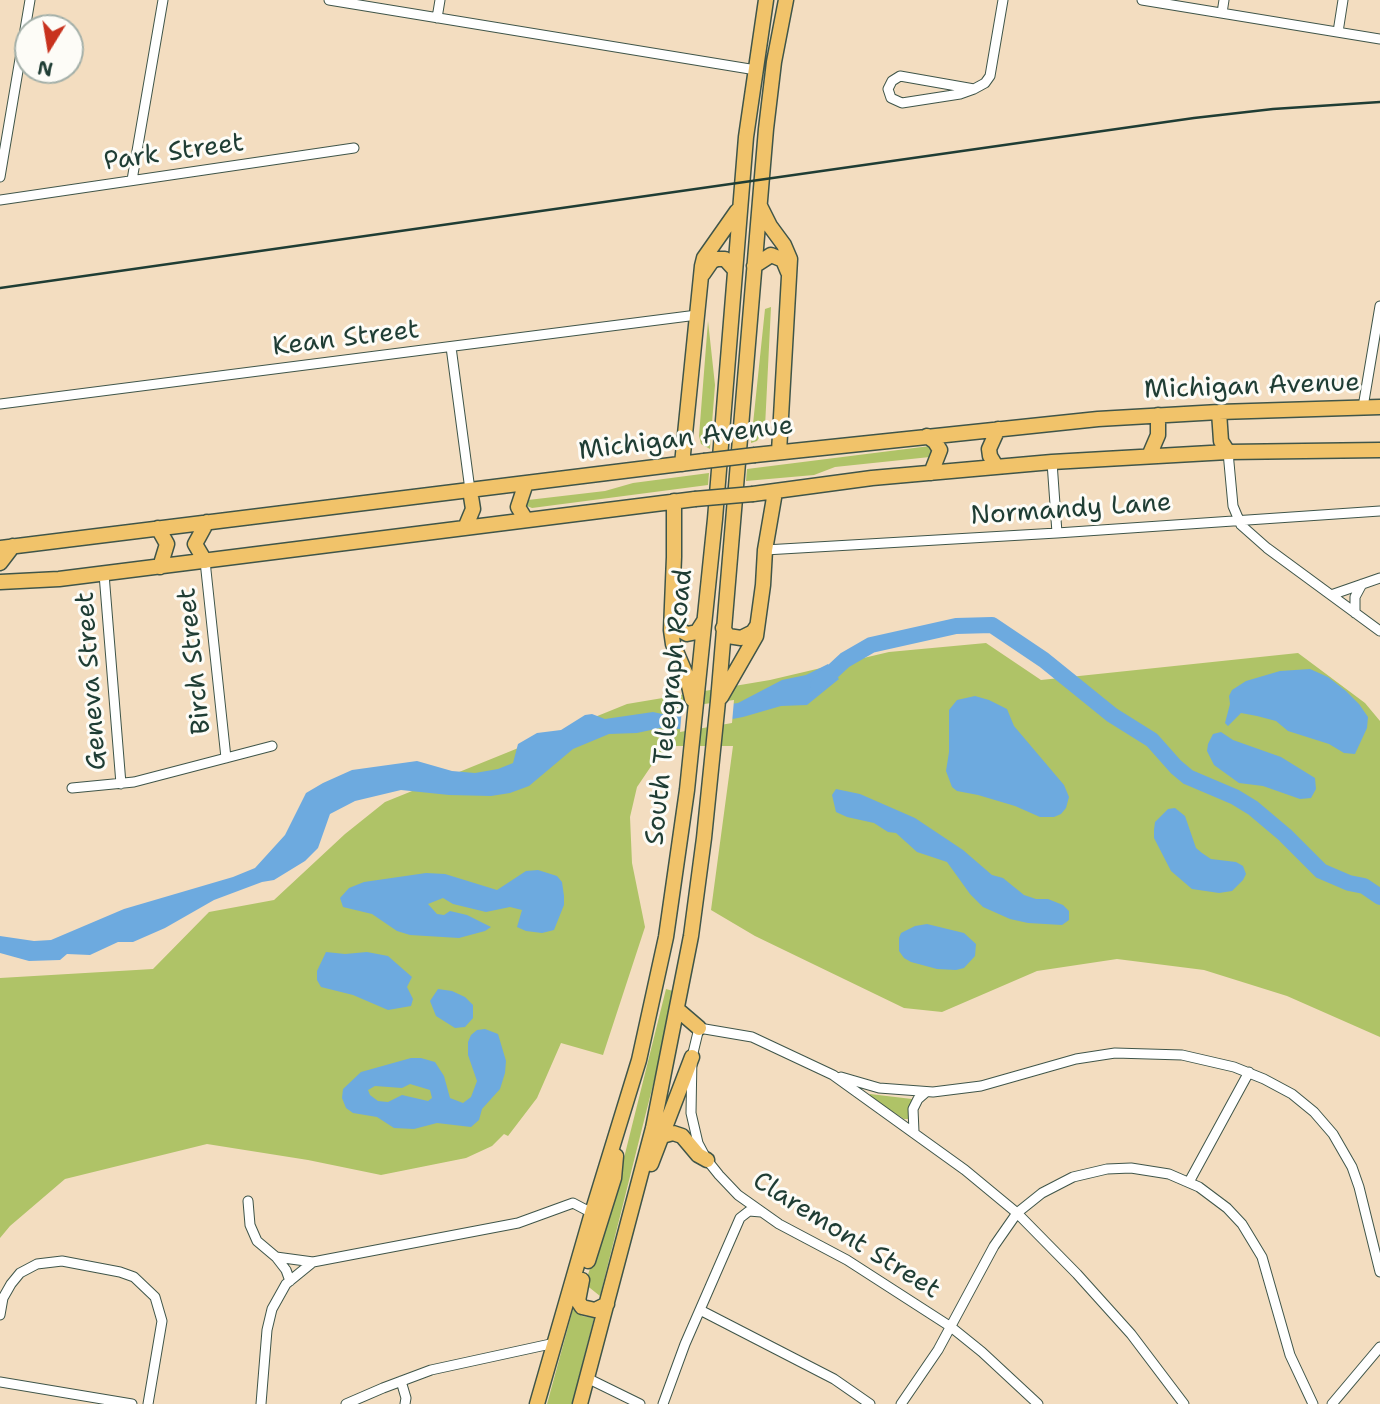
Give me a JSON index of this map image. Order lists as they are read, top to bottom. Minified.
{"streets":{"main road":["Michigan Avenue","South Telegraph Road"],"street":["Park Street","Kean Street","Normandy Lane","Birch Street","Geneva Street","Claremont Street"]},"north":"bottom"}
